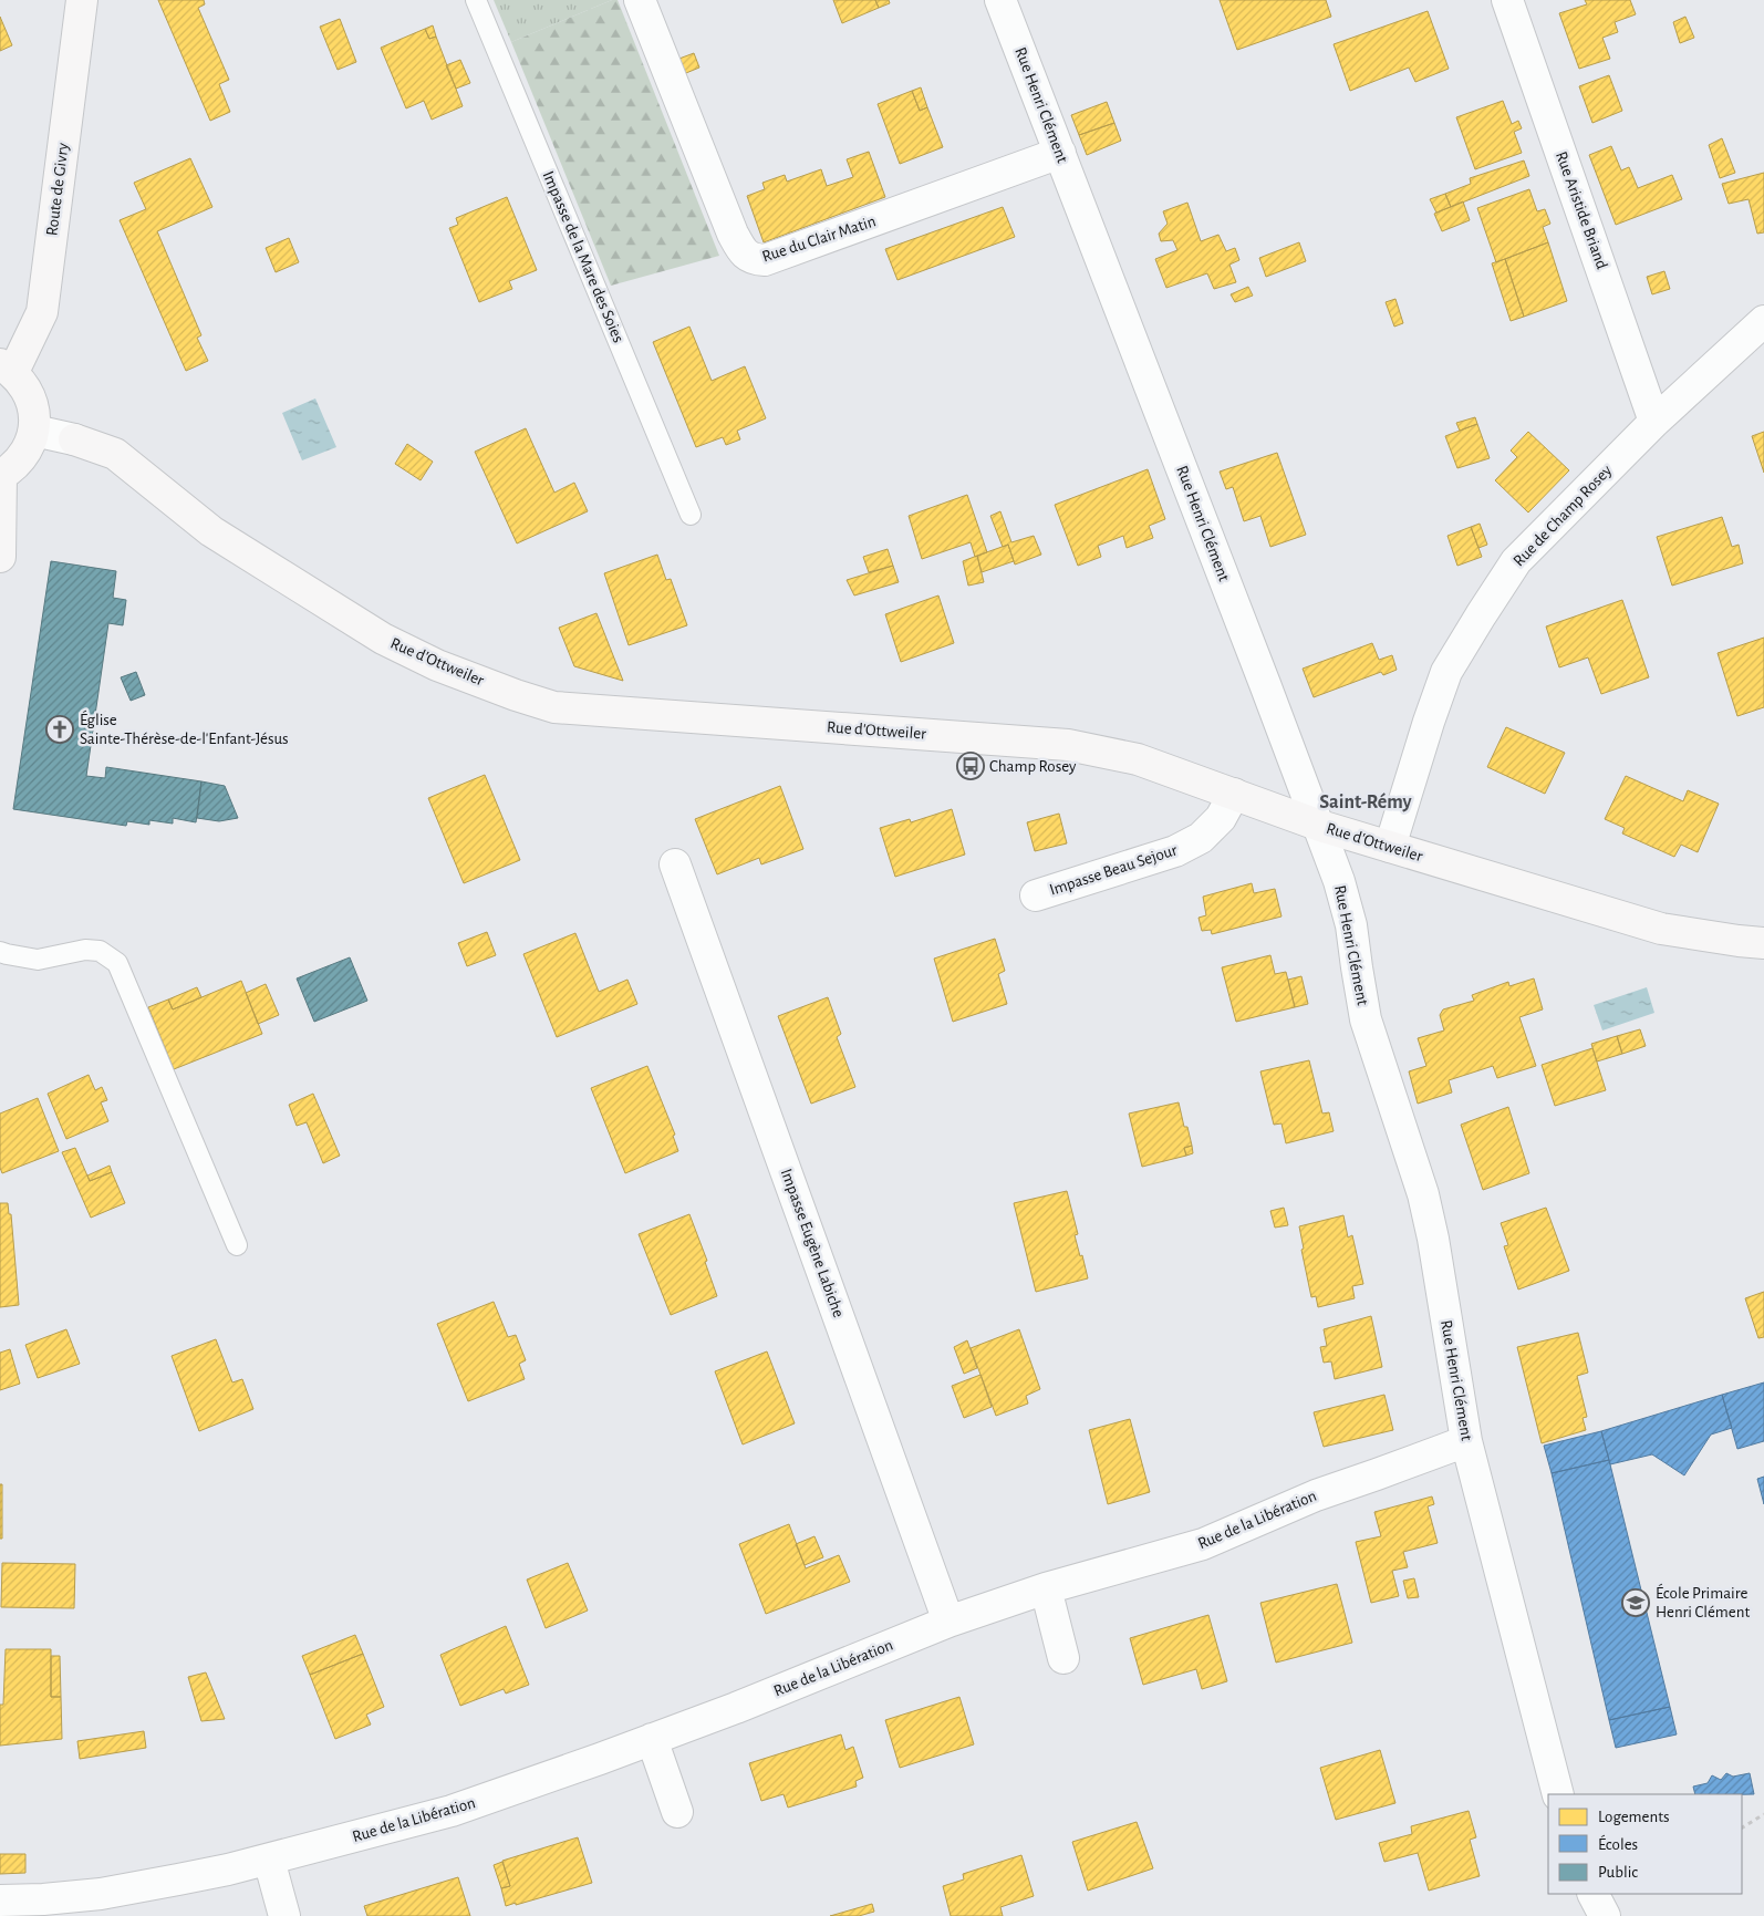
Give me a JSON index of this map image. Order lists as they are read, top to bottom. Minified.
{"streets":{"street":["Rue Henri Clément","Route de Givry","Rue Aristide Briand","Rue du Clair Matin","Rue de Champ Rosey","Rue d'Ottweiler","Impasse Beau Sejour","Impasse Eugène Labiche","Rue de la Libération"],"lane":["Impasse de la Mare des Soies"]},"crossings":[["Rue Henri Clément","Rue du Clair Matin"],["Rue Henri Clément","Rue d'Ottweiler"],["Rue Henri Clément","Rue de la Libération"],["Rue Aristide Briand","Rue de Champ Rosey"],["Rue de Champ Rosey","Rue d'Ottweiler"],["Rue d'Ottweiler","Impasse Beau Sejour"],["Impasse Eugène Labiche","Rue de la Libération"]],"districts":["Saint-Rémy"],"places":{"church":["Église Sainte-Thérèse-de-l'Enfant-Jésus"],"bus stop":["Champ Rosey"],"school or university":["École Primaire Henri Clément"]},"legend":["Logements","Écoles","Public"]}
